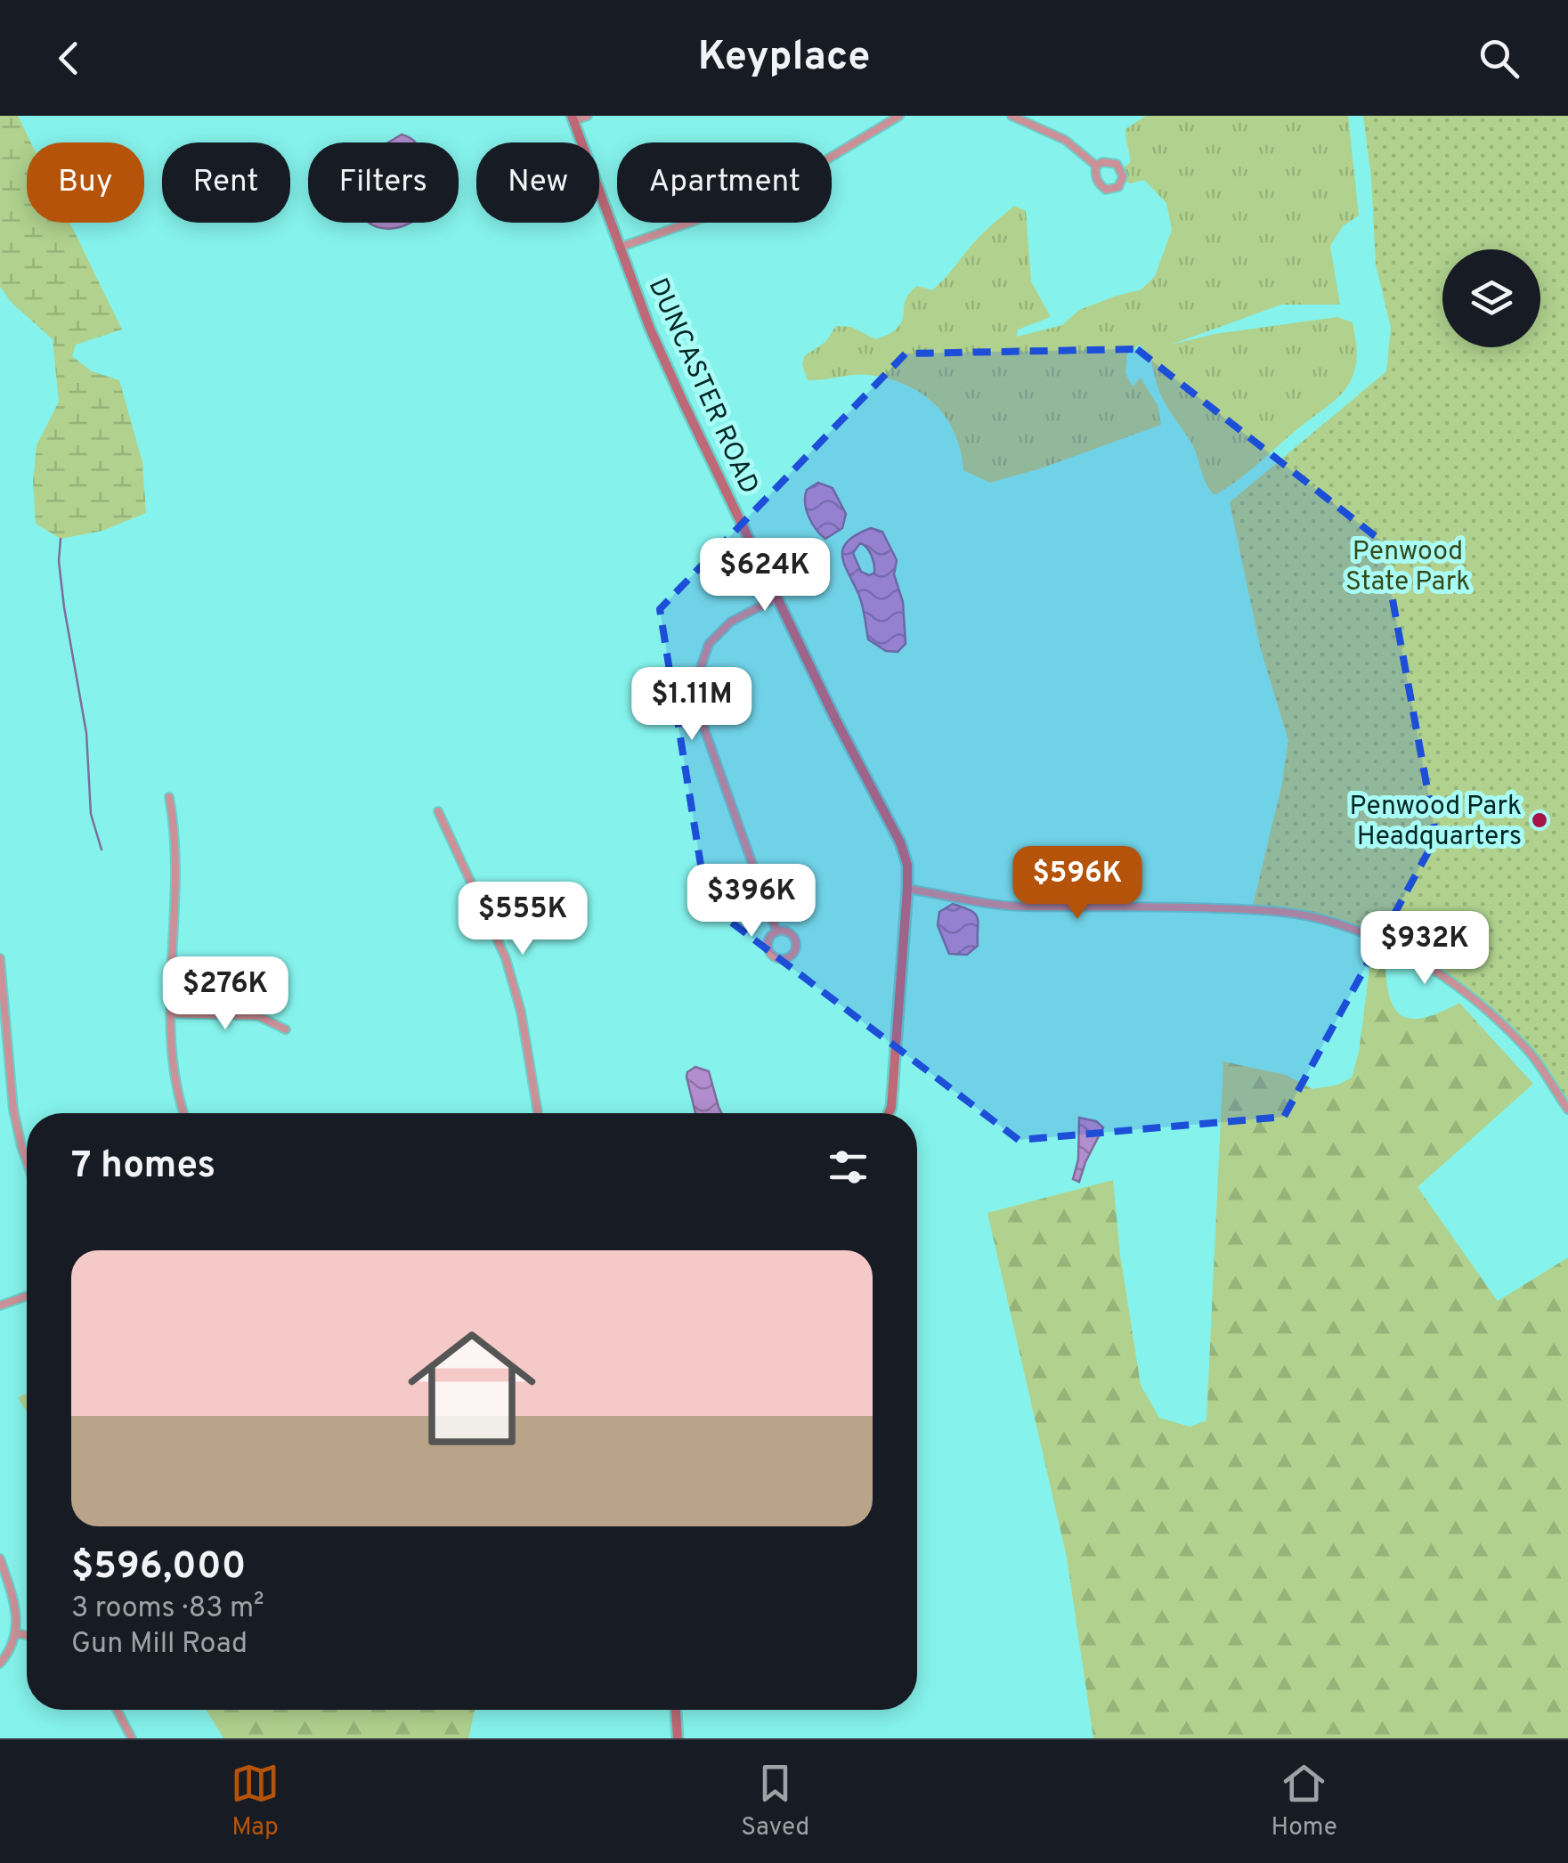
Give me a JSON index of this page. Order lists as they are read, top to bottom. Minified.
{"streets":{"street":["DUNCASTER ROAD"]},"parks":["Penwood State Park"],"places":["Penwood Park Headquarters"],"page":{"header":"Keyplace","chip":["Buy","Rent","Filters","New","Apartment"],"price":["$624K","$1.11M","$596K","$396K","$555K","$932K","$276K"],"heading":"7 homes","list":[{"name":"$596,000","note":"3 rooms · 83 m² · Gun Mill Road"}],"tabs":["Map","Saved","Home"]}}
